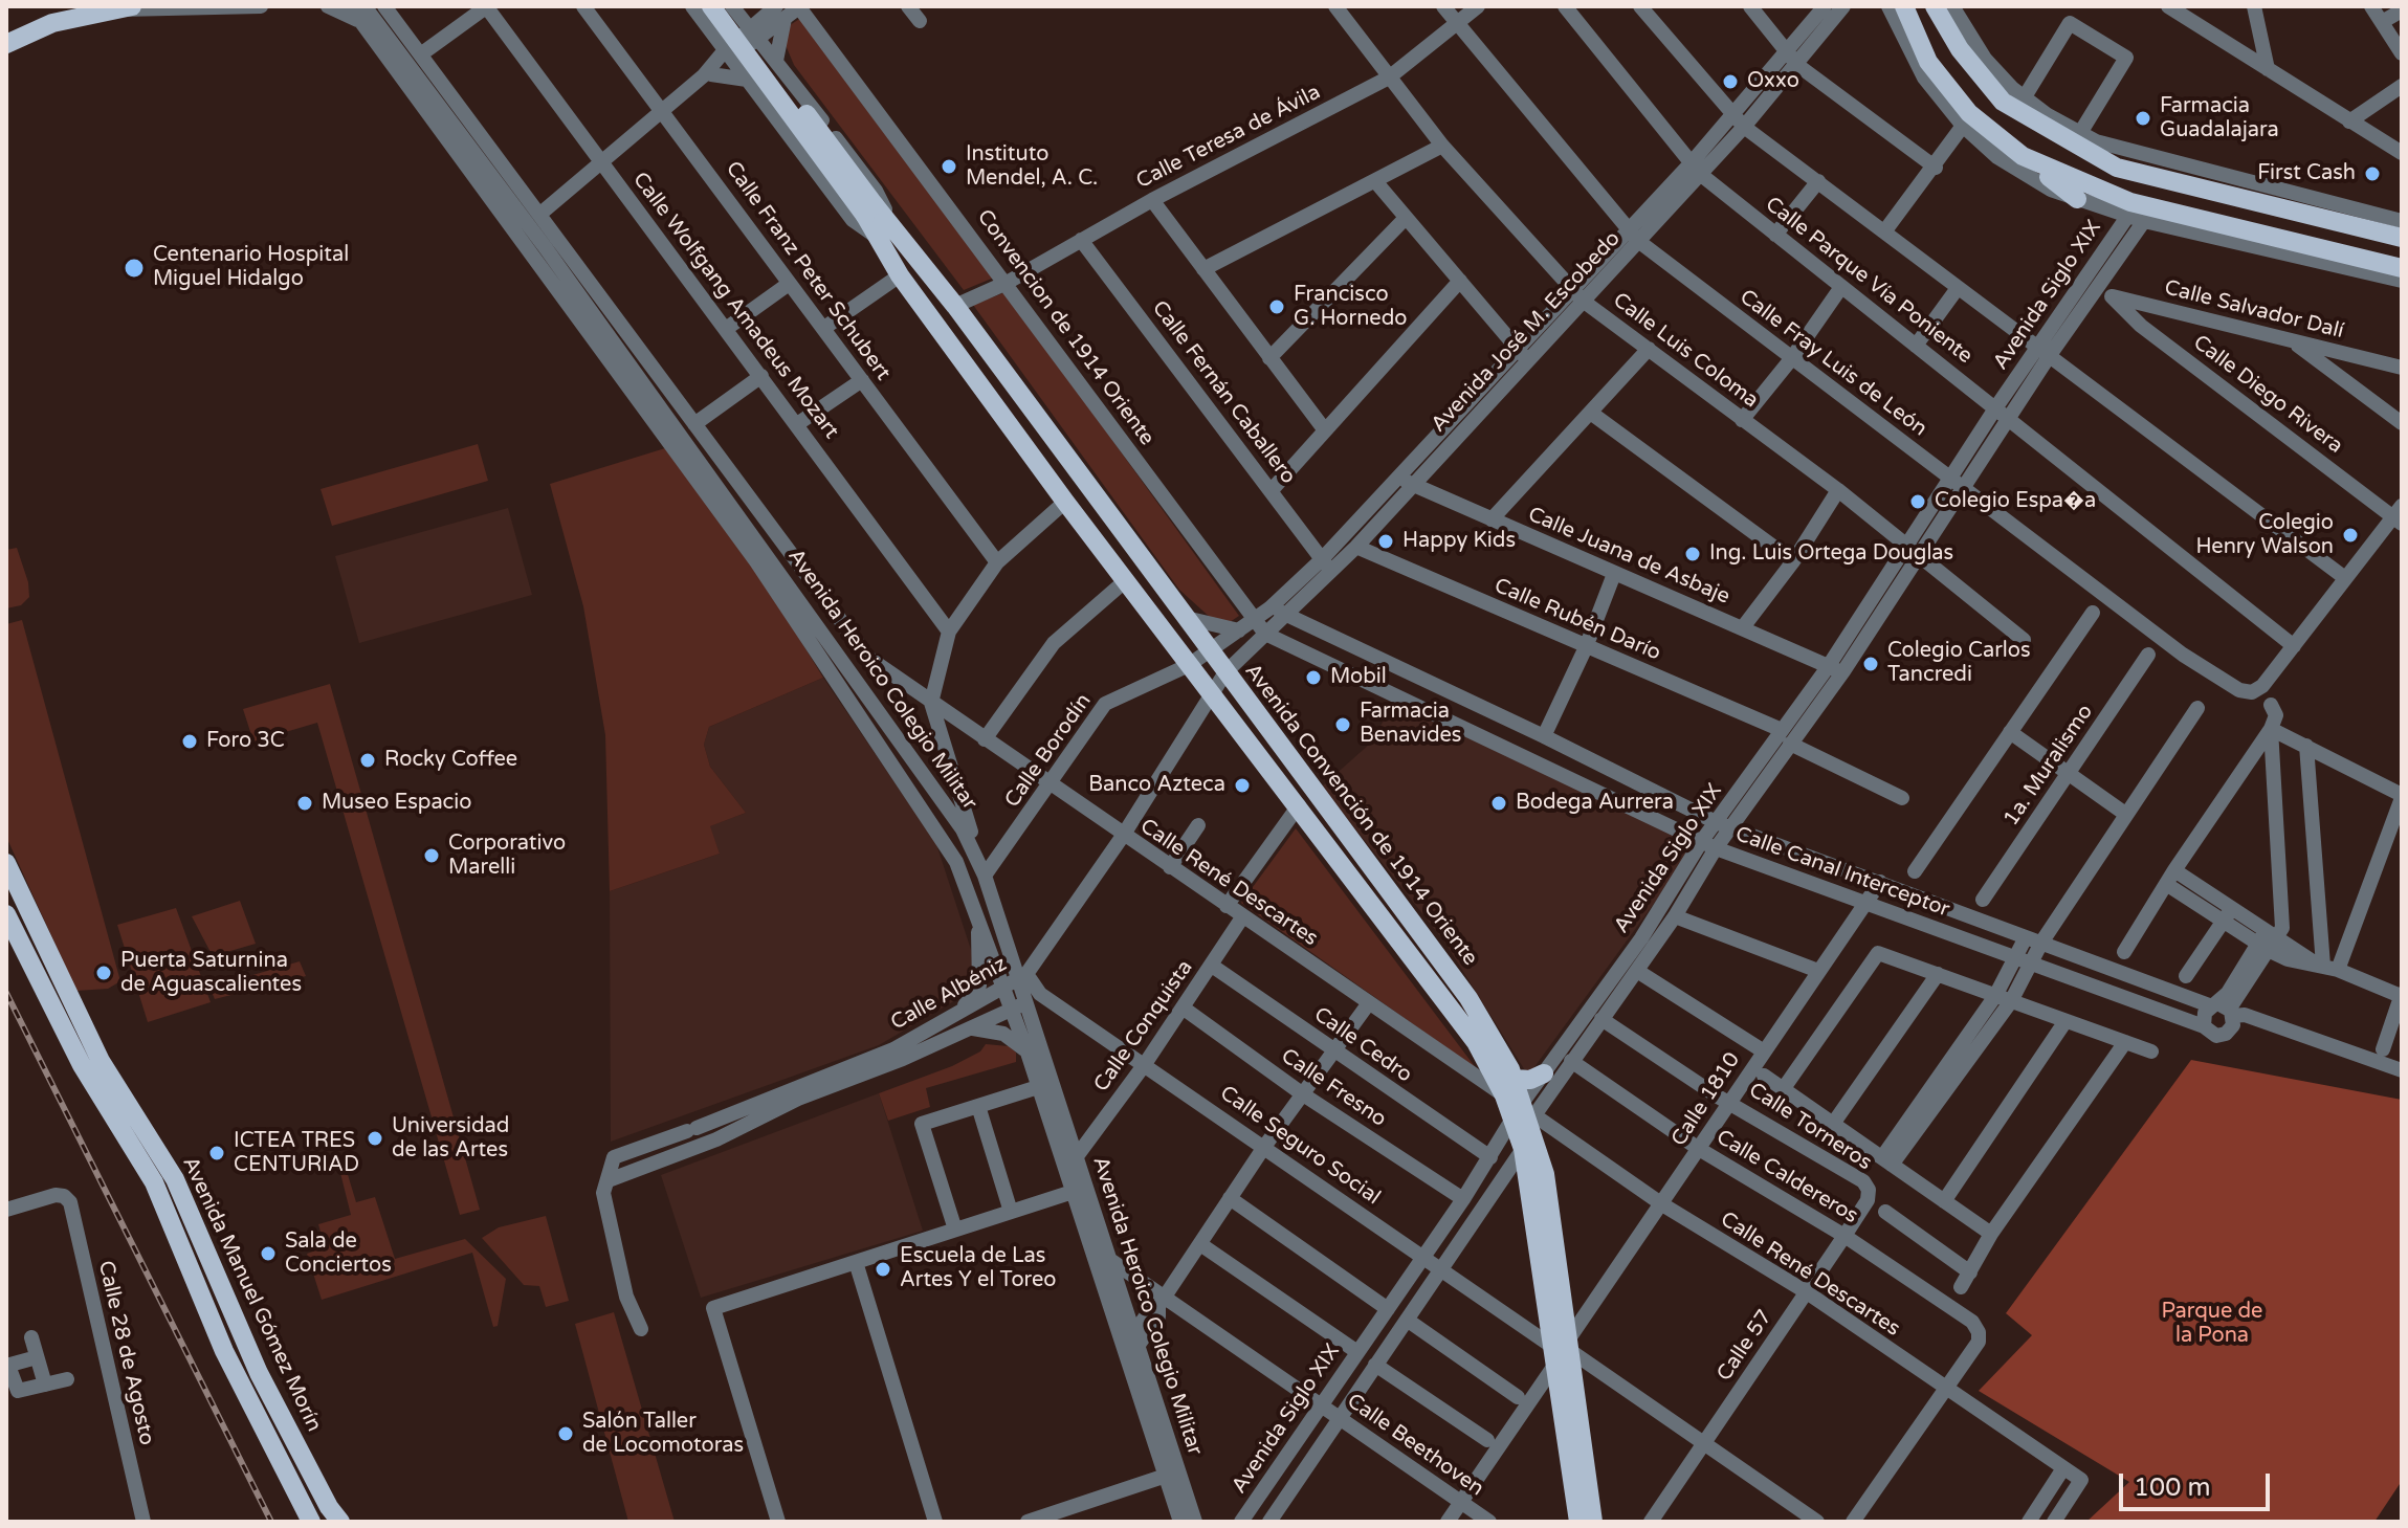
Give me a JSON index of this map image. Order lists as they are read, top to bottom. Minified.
{"streets":{"main road":["Avenida Convención de 1914 Oriente","Avenida Manuel Gómez Morín"],"street":["Calle Teresa de Ávila","Calle Franz Peter Schubert","Calle Parque Vía Poniente","Avenida Siglo XIX","Calle Wolfgang Amadeus Mozart","Calle Salvador Dalí","Convencion de 1914 Oriente","Avenida José M. Escobedo","Calle Luis Coloma","Calle Fray Luis de León","Calle Fernán Caballero","Calle Diego Rivera","Calle Juana de Asbaje","Calle Rubén Darío","Avenida Heroico Colegio Militar","Calle Borodín","1a. Muralismo","Calle Canal Interceptor","Calle René Descartes","Calle Albéniz","Calle Conquista","Calle Cedro","Calle Fresno","Calle 1810","Calle Torneros","Calle Seguro Social","Calle Caldereros","Calle 57","Calle 28 de Agosto","Calle Beethoven"]},"crossings":[["Calle Teresa de Ávila","Convencion de 1914 Oriente"],["Calle Teresa de Ávila","Calle Luis Coloma"],["Calle Teresa de Ávila","Calle Fray Luis de León"],["Calle Teresa de Ávila","Calle Fernán Caballero"],["Calle Teresa de Ávila","Avenida Convención de 1914 Oriente"],["Calle Parque Vía Poniente","Avenida Siglo XIX"],["Calle Parque Vía Poniente","Avenida José M. Escobedo"],["Calle Parque Vía Poniente","Calle Fray Luis de León"],["Avenida Siglo XIX","Calle Salvador Dalí"],["Avenida Siglo XIX","Calle Luis Coloma"],["Avenida Siglo XIX","Calle Fray Luis de León"],["Avenida Siglo XIX","Calle Diego Rivera"],["Avenida Siglo XIX","Calle Juana de Asbaje"],["Avenida Siglo XIX","Calle Rubén Darío"],["Avenida Siglo XIX","Avenida Convención de 1914 Oriente"],["Avenida Siglo XIX","Calle Canal Interceptor"],["Avenida Siglo XIX","Calle René Descartes"],["Avenida Siglo XIX","Calle Cedro"],["Avenida Siglo XIX","Calle Fresno"],["Avenida Siglo XIX","Calle Torneros"],["Avenida Siglo XIX","Calle Seguro Social"],["Avenida Siglo XIX","Calle Caldereros"],["Avenida Siglo XIX","Calle Beethoven"],["Calle Salvador Dalí","Calle Diego Rivera"],["Convencion de 1914 Oriente","Avenida José M. Escobedo"],["Convencion de 1914 Oriente","Calle Canal Interceptor"],["Avenida José M. Escobedo","Calle Luis Coloma"],["Avenida José M. Escobedo","Calle Fray Luis de León"],["Avenida José M. Escobedo","Calle Fernán Caballero"],["Avenida José M. Escobedo","Calle Juana de Asbaje"],["Avenida José M. Escobedo","Calle Rubén Darío"],["Avenida José M. Escobedo","Calle Borodín"],["Avenida José M. Escobedo","Avenida Convención de 1914 Oriente"],["Avenida José M. Escobedo","Calle Canal Interceptor"],["Avenida José M. Escobedo","Calle Albéniz"],["Avenida Heroico Colegio Militar","Calle Borodín"],["Avenida Heroico Colegio Militar","Calle René Descartes"],["Avenida Heroico Colegio Militar","Calle Albéniz"],["Avenida Heroico Colegio Militar","Calle Conquista"],["Avenida Heroico Colegio Militar","Calle Seguro Social"],["Avenida Heroico Colegio Militar","Calle Beethoven"],["Calle Borodín","Avenida Convención de 1914 Oriente"],["Calle Borodín","Calle René Descartes"],["Avenida Convención de 1914 Oriente","Calle René Descartes"],["Avenida Convención de 1914 Oriente","Calle Albéniz"],["Avenida Convención de 1914 Oriente","Calle 1810"],["Avenida Convención de 1914 Oriente","Calle Seguro Social"],["Calle Canal Interceptor","Calle 1810"],["Calle René Descartes","Calle Albéniz"],["Calle René Descartes","Calle Conquista"],["Calle René Descartes","Calle 1810"],["Calle René Descartes","Calle Caldereros"],["Calle René Descartes","Calle 57"],["Calle Albéniz","Calle Seguro Social"],["Calle Conquista","Calle Cedro"],["Calle Conquista","Calle Fresno"],["Calle Conquista","Calle Seguro Social"],["Calle 1810","Calle Torneros"],["Calle 1810","Calle Seguro Social"],["Calle 1810","Calle Caldereros"],["Calle 1810","Calle Beethoven"],["Calle Torneros","Calle 57"],["Calle Seguro Social","Calle 57"],["Calle Caldereros","Calle 57"]],"parks":["Parque de la Pona"],"places":["Oxxo","Farmacia Guadalajara","Instituto Mendel, A. C.","First Cash","Centenario Hospital Miguel Hidalgo","Francisco G. Hornedo","Colegio Espa�a","Colegio Henry Walson","Happy Kids","Ing. Luis Ortega Douglas","Colegio Carlos Tancredi","Mobil","Farmacia Benavides","Foro 3C","Rocky Coffee","Banco Azteca","Museo Espacio","Bodega Aurrera","Corporativo Marelli","Puerta Saturnina de Aguascalientes","Universidad de las Artes","ICTEA TRES CENTURIAD","Sala de Conciertos","Escuela de Las Artes Y el Toreo","Salón Taller de Locomotoras"],"scale_bar":"100 m"}
